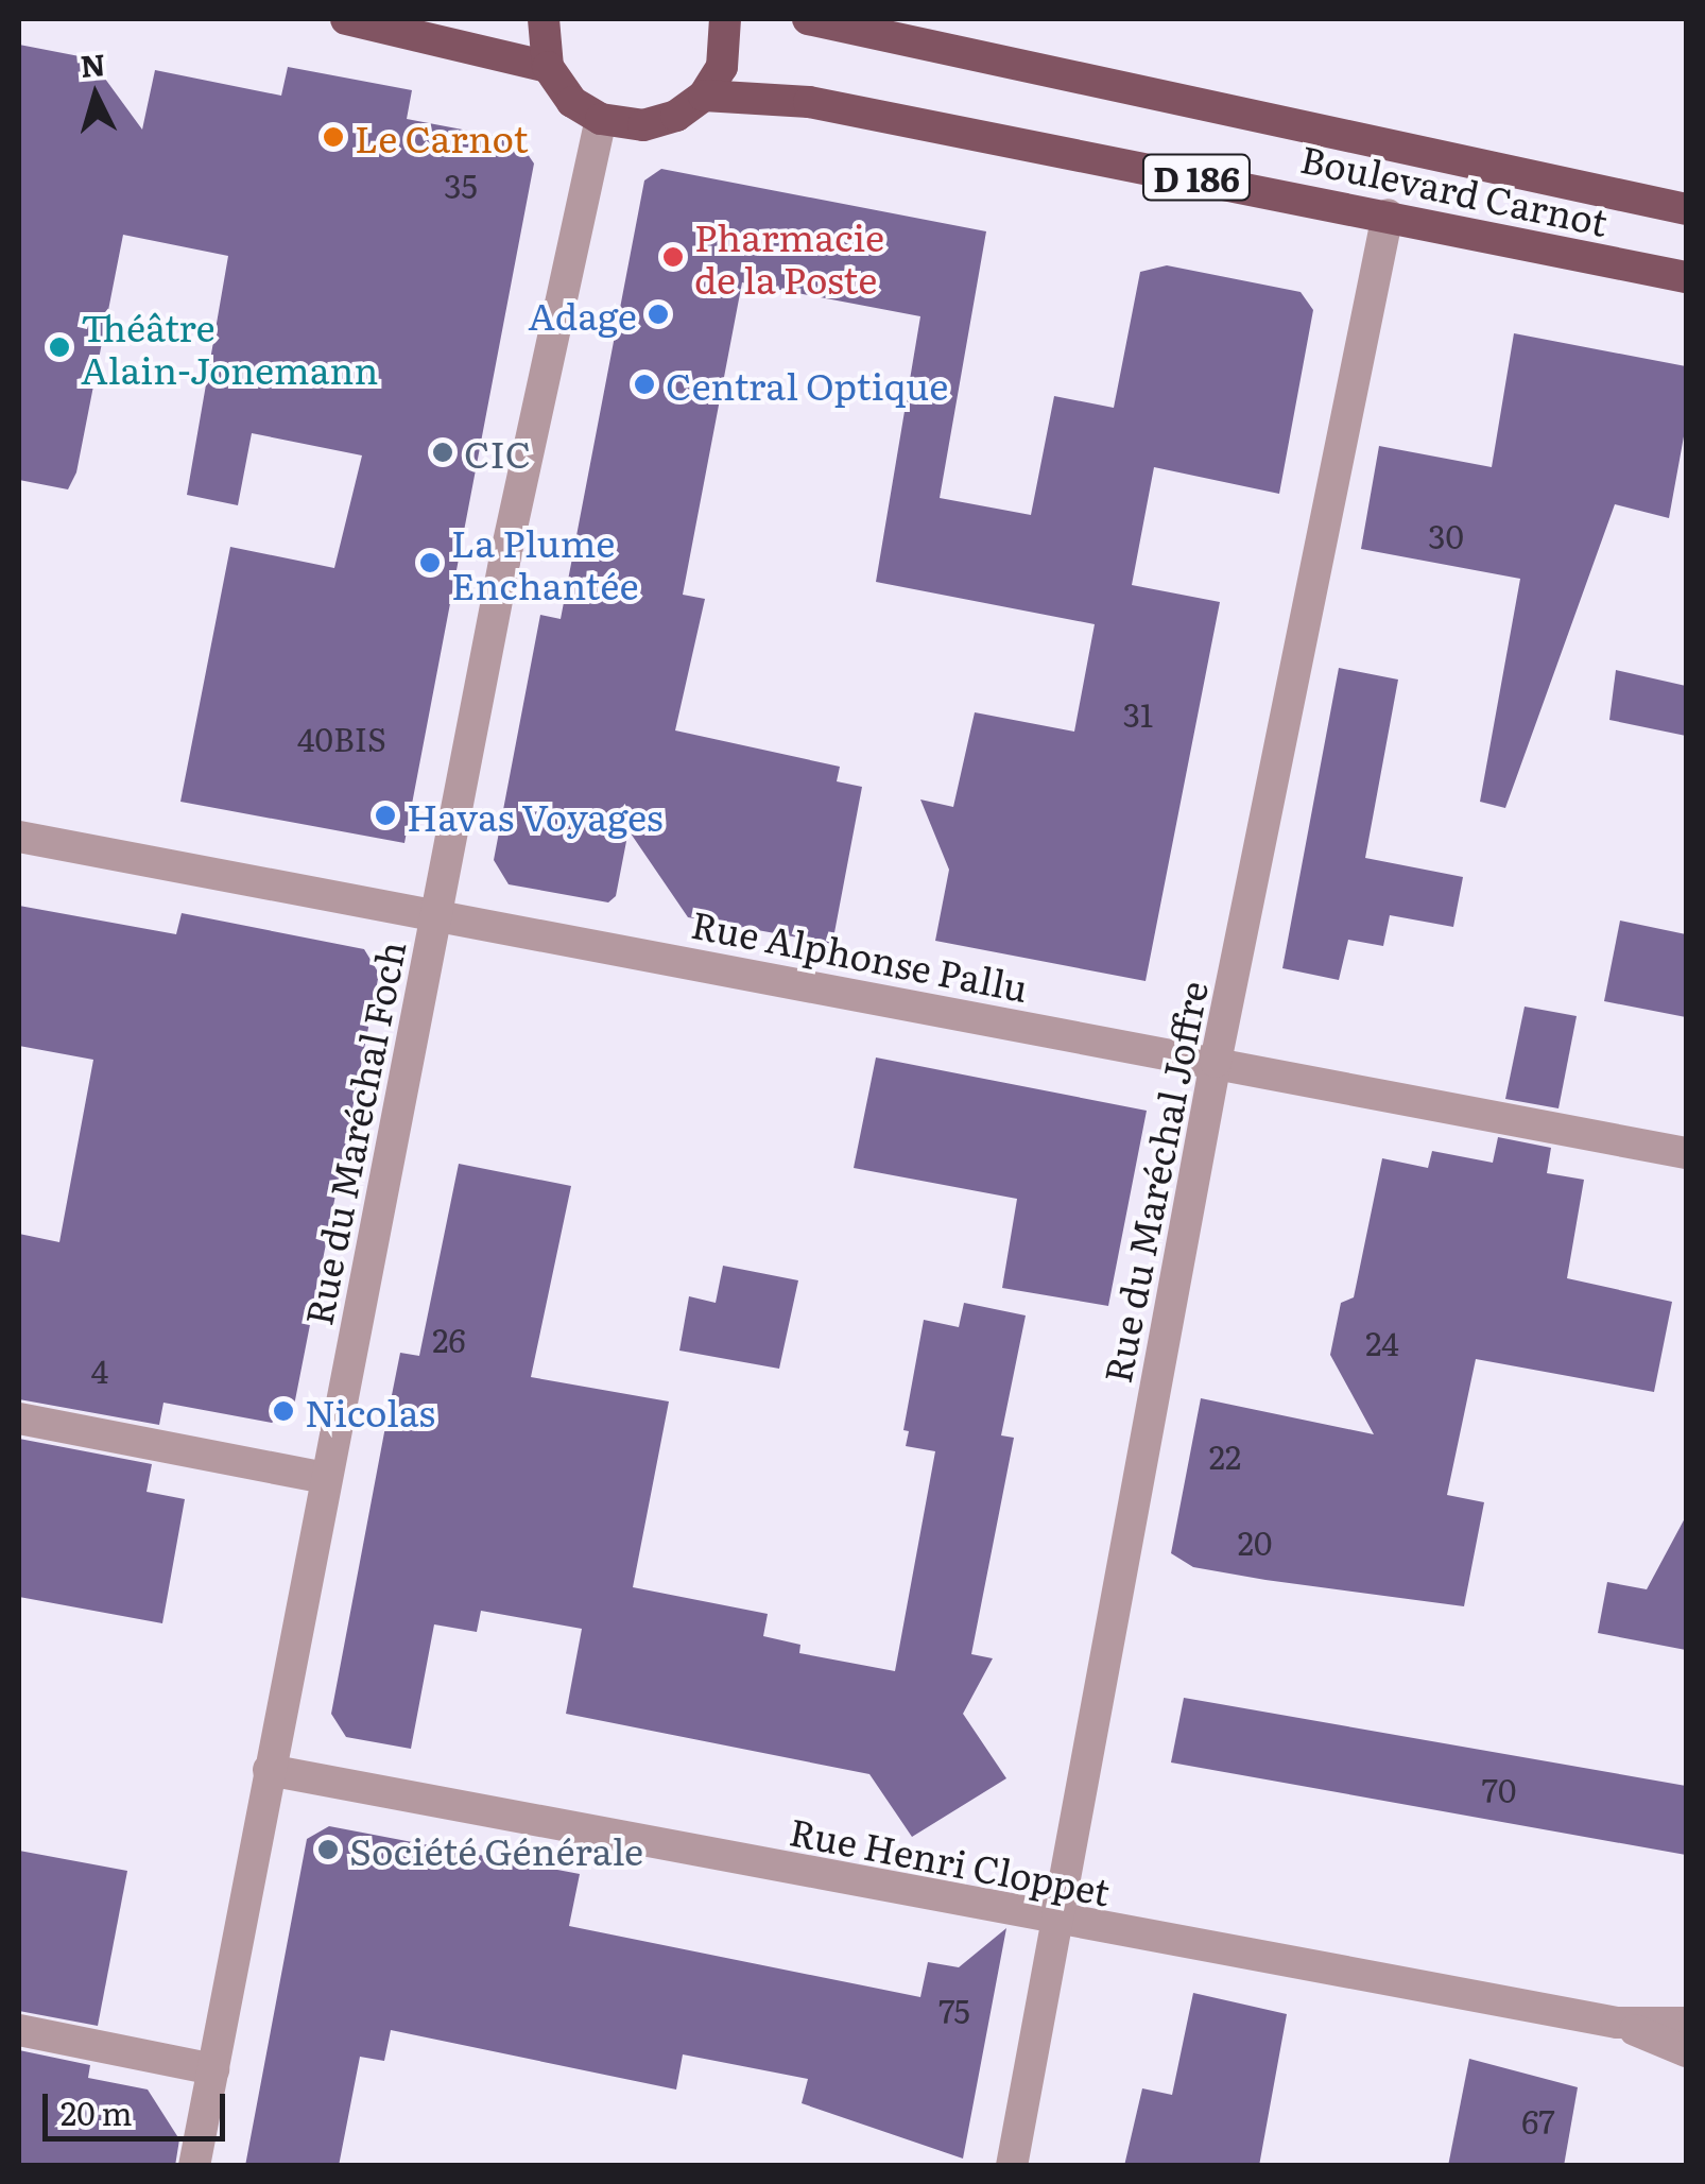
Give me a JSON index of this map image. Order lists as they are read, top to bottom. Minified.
{"streets":{"main road":["D 186","Boulevard Carnot"],"street":["Rue Alphonse Pallu","Rue du Maréchal Foch","Rue du Maréchal Joffre","Rue Henri Cloppet"]},"crossings":[["Boulevard Carnot","Rue du Maréchal Joffre"],["Rue Alphonse Pallu","Rue du Maréchal Foch"],["Rue Alphonse Pallu","Rue du Maréchal Joffre"],["Rue du Maréchal Foch","Rue Henri Cloppet"],["Rue du Maréchal Joffre","Rue Henri Cloppet"]],"places":["Le Carnot","Pharmacie de la Poste","Adage","Théâtre Alain-Jonemann","Central Optique","CIC","La Plume Enchantée","Havas Voyages","Nicolas","Société Générale"],"house_numbers":["35","30","31","40BIS","26","24","4","22","20","70","75","67"],"scale_bar":"20 m","north":"top"}
